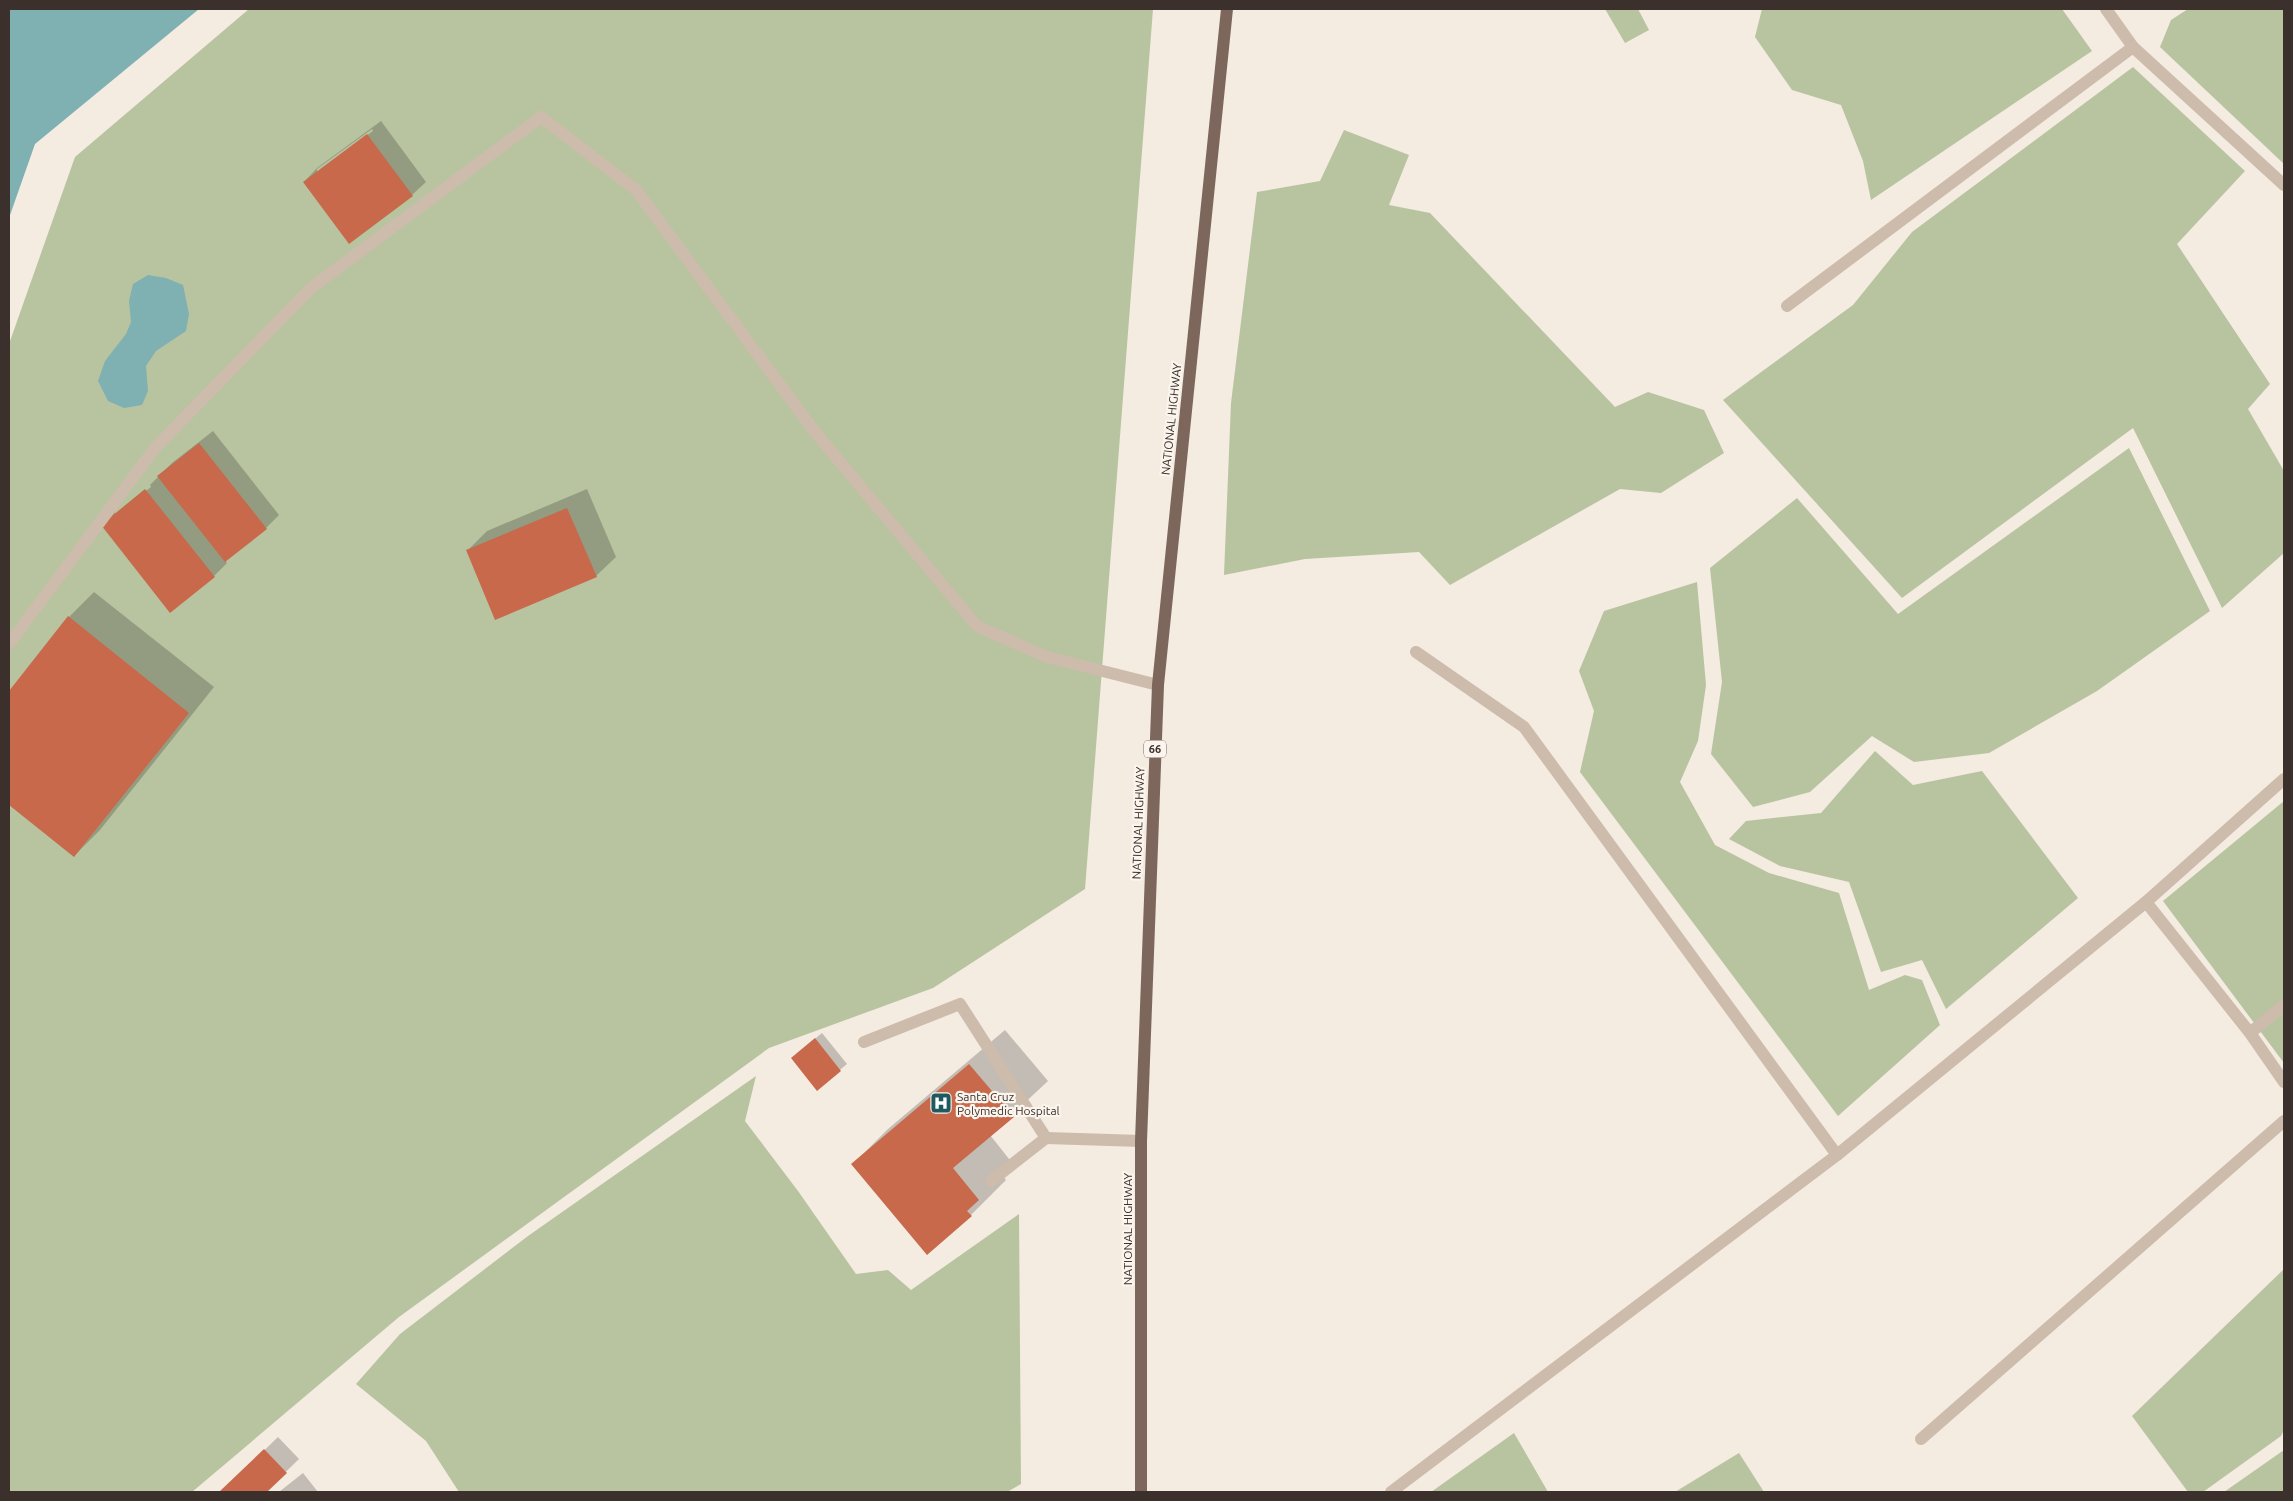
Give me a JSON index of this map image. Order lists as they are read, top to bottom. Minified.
{"streets":{"main road":["NATIONAL HIGHWAY","66"]},"places":{"hospital":["Santa Cruz Polymedic Hospital"]}}
